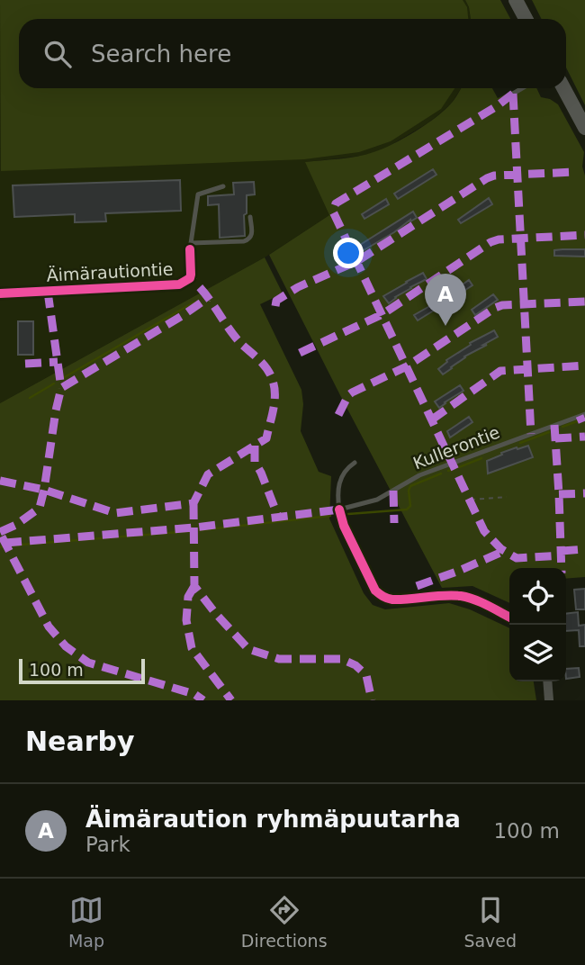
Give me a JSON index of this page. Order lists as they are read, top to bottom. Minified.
{"streets":{"street":["Äimärautiontie"],"lane":["Kullerontie"]},"scale_bar":"100 m","page":{"search":"Search here","pins":"A","scale":"100 m","heading":"Nearby","list":[{"mark":"A","name":"Äimäraution ryhmäpuutarha","note":"Park","value":"100 m"}],"nav":["Map","Directions","Saved"]}}
